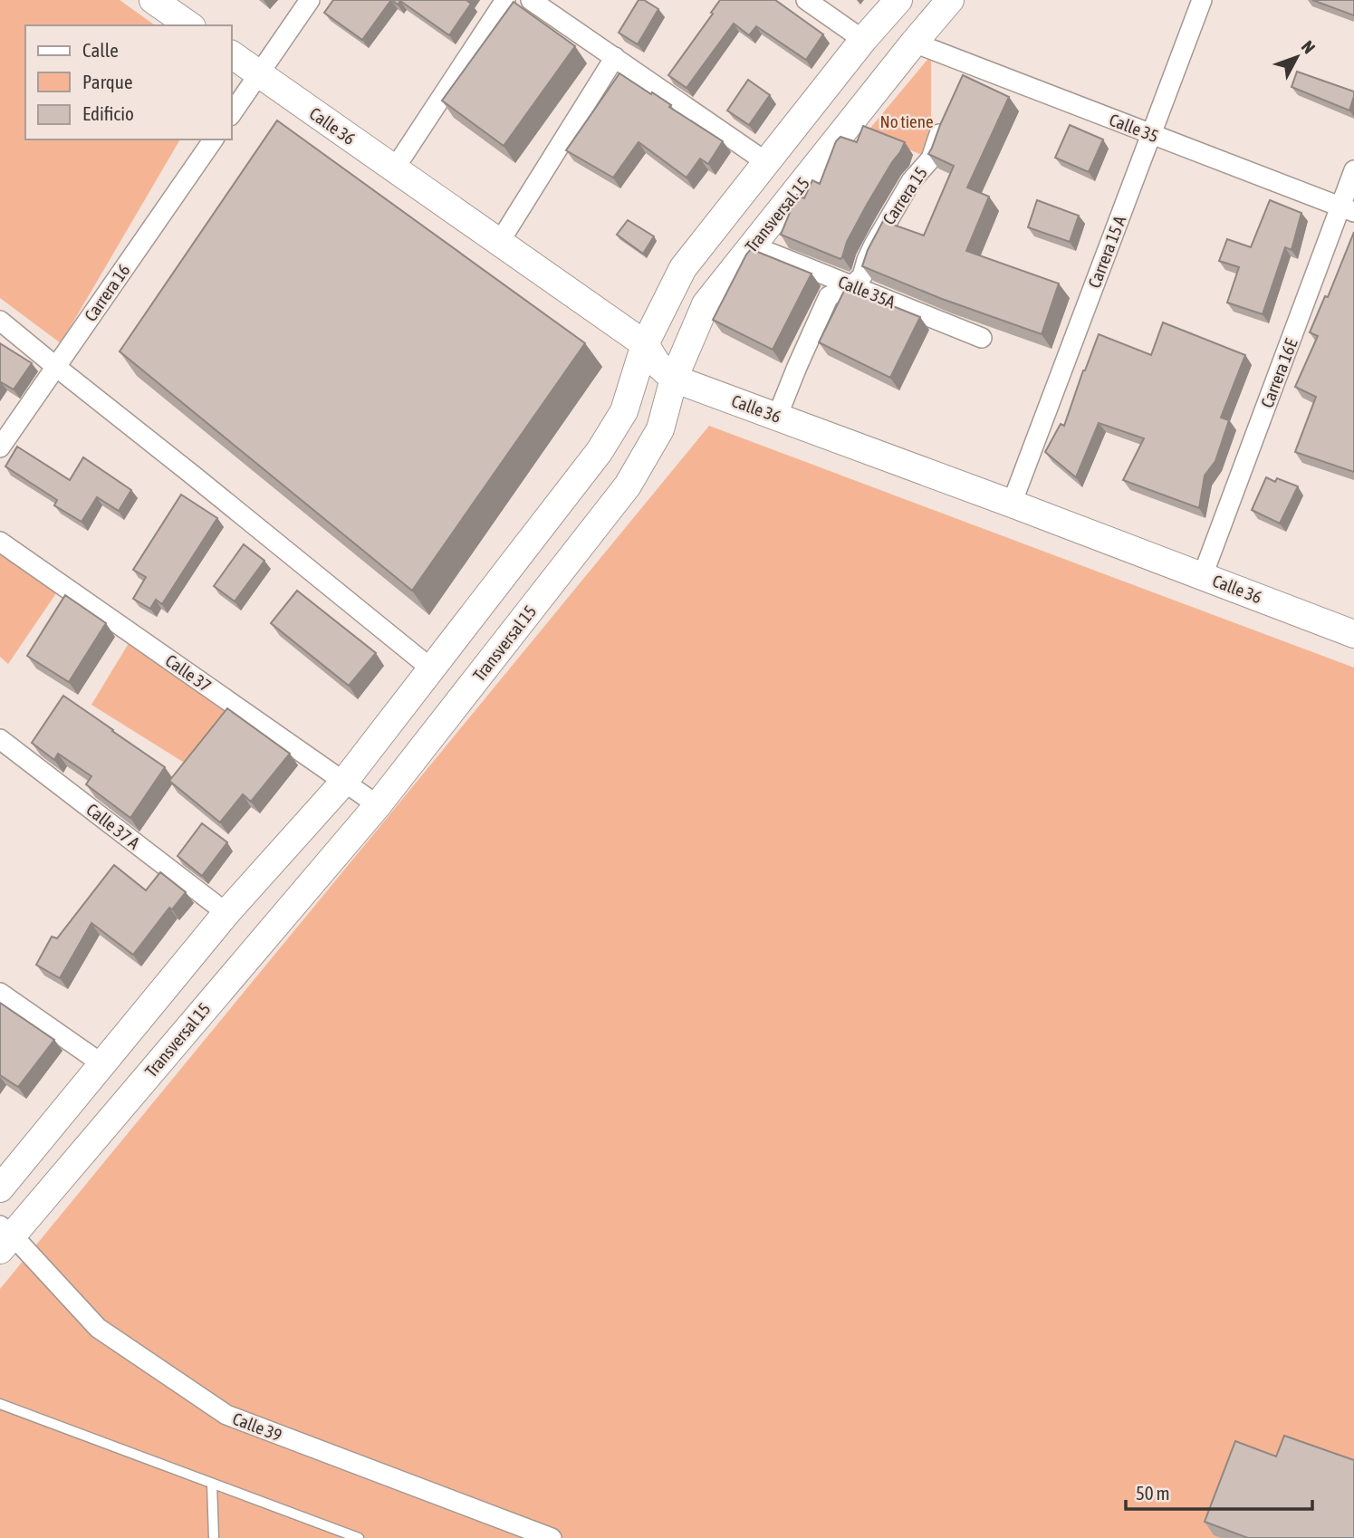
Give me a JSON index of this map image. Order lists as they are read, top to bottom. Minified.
{"streets":{"street":["Calle 36","Calle 35","Carrera 15","Transversal 15","Carrera 15 A","Calle 35A","Carrera 16","Carrera 16E","Calle 37","Calle 37 A","Calle 39"]},"crossings":[["Calle 36","Carrera 15"],["Calle 36","Transversal 15"],["Calle 36","Carrera 15 A"],["Calle 36","Carrera 16E"],["Calle 35","Transversal 15"],["Calle 35","Carrera 15 A"],["Calle 35","Carrera 16E"],["Carrera 15","Calle 35A"],["Transversal 15","Calle 35A"],["Transversal 15","Calle 37"],["Transversal 15","Calle 39"]],"parks":["No tiene"],"legend":["Calle","Parque","Edificio"],"scale_bar":"50 m","north":"top right"}
